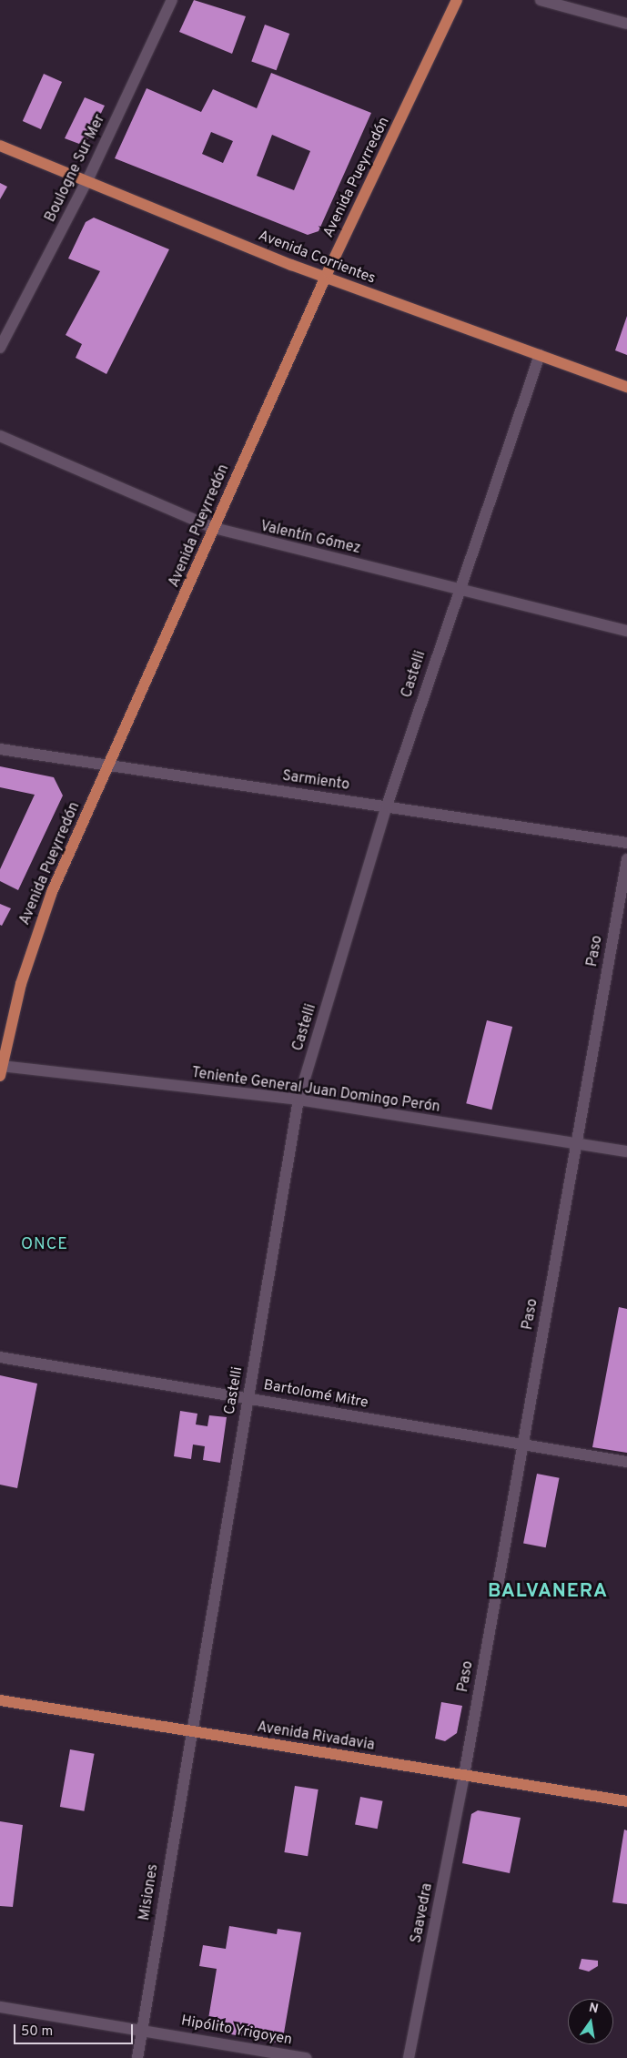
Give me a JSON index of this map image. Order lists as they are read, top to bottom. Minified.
{"streets":{"main road":["Avenida Pueyrredón","Avenida Corrientes","Avenida Rivadavia"],"street":["Boulogne Sur Mer","Valentín Gómez","Castelli","Sarmiento","Paso","Teniente General Juan Domingo Perón","Bartolomé Mitre","Misiones","Saavedra","Hipólito Yrigoyen"]},"crossings":[["Boulogne Sur Mer","Avenida Corrientes"],["Avenida Pueyrredón","Avenida Corrientes"],["Avenida Pueyrredón","Valentín Gómez"],["Avenida Pueyrredón","Sarmiento"],["Avenida Pueyrredón","Teniente General Juan Domingo Perón"],["Avenida Corrientes","Castelli"],["Valentín Gómez","Castelli"],["Castelli","Sarmiento"],["Castelli","Teniente General Juan Domingo Perón"],["Castelli","Bartolomé Mitre"],["Castelli","Avenida Rivadavia"],["Castelli","Misiones"],["Paso","Teniente General Juan Domingo Perón"],["Paso","Bartolomé Mitre"],["Paso","Avenida Rivadavia"],["Paso","Saavedra"],["Avenida Rivadavia","Misiones"],["Avenida Rivadavia","Saavedra"],["Misiones","Hipólito Yrigoyen"]],"districts":["ONCE","BALVANERA"],"scale_bar":"50 m","north":"top"}
